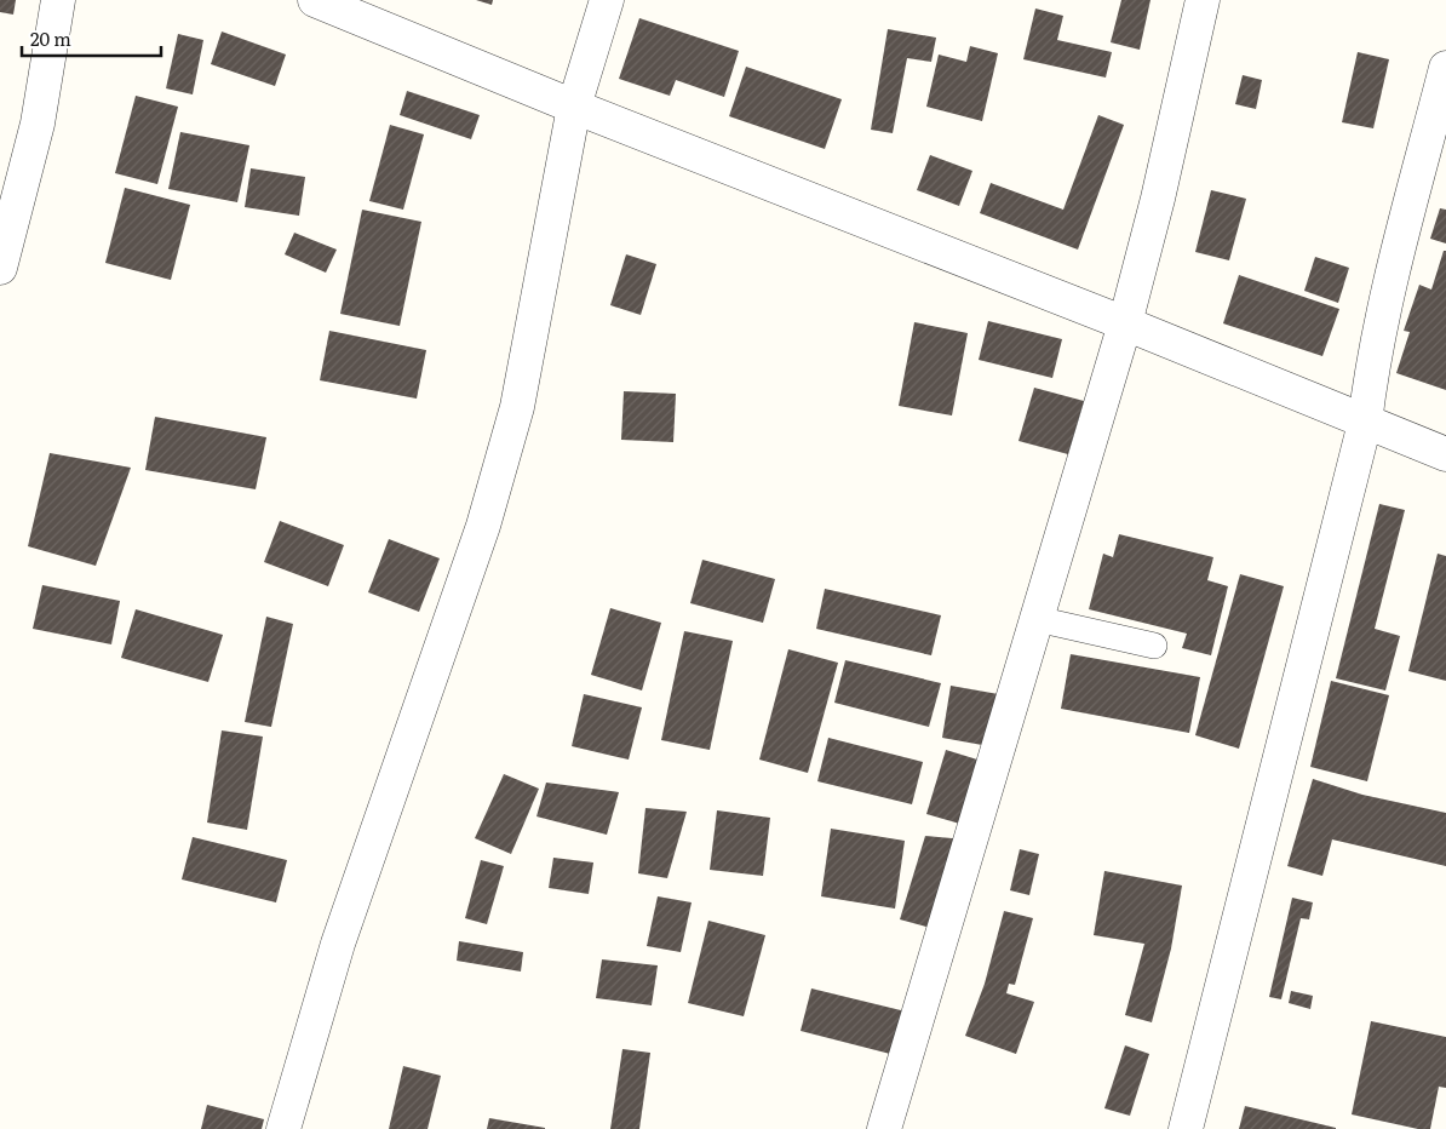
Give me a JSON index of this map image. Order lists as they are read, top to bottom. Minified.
{"scale_bar":"20 m"}
